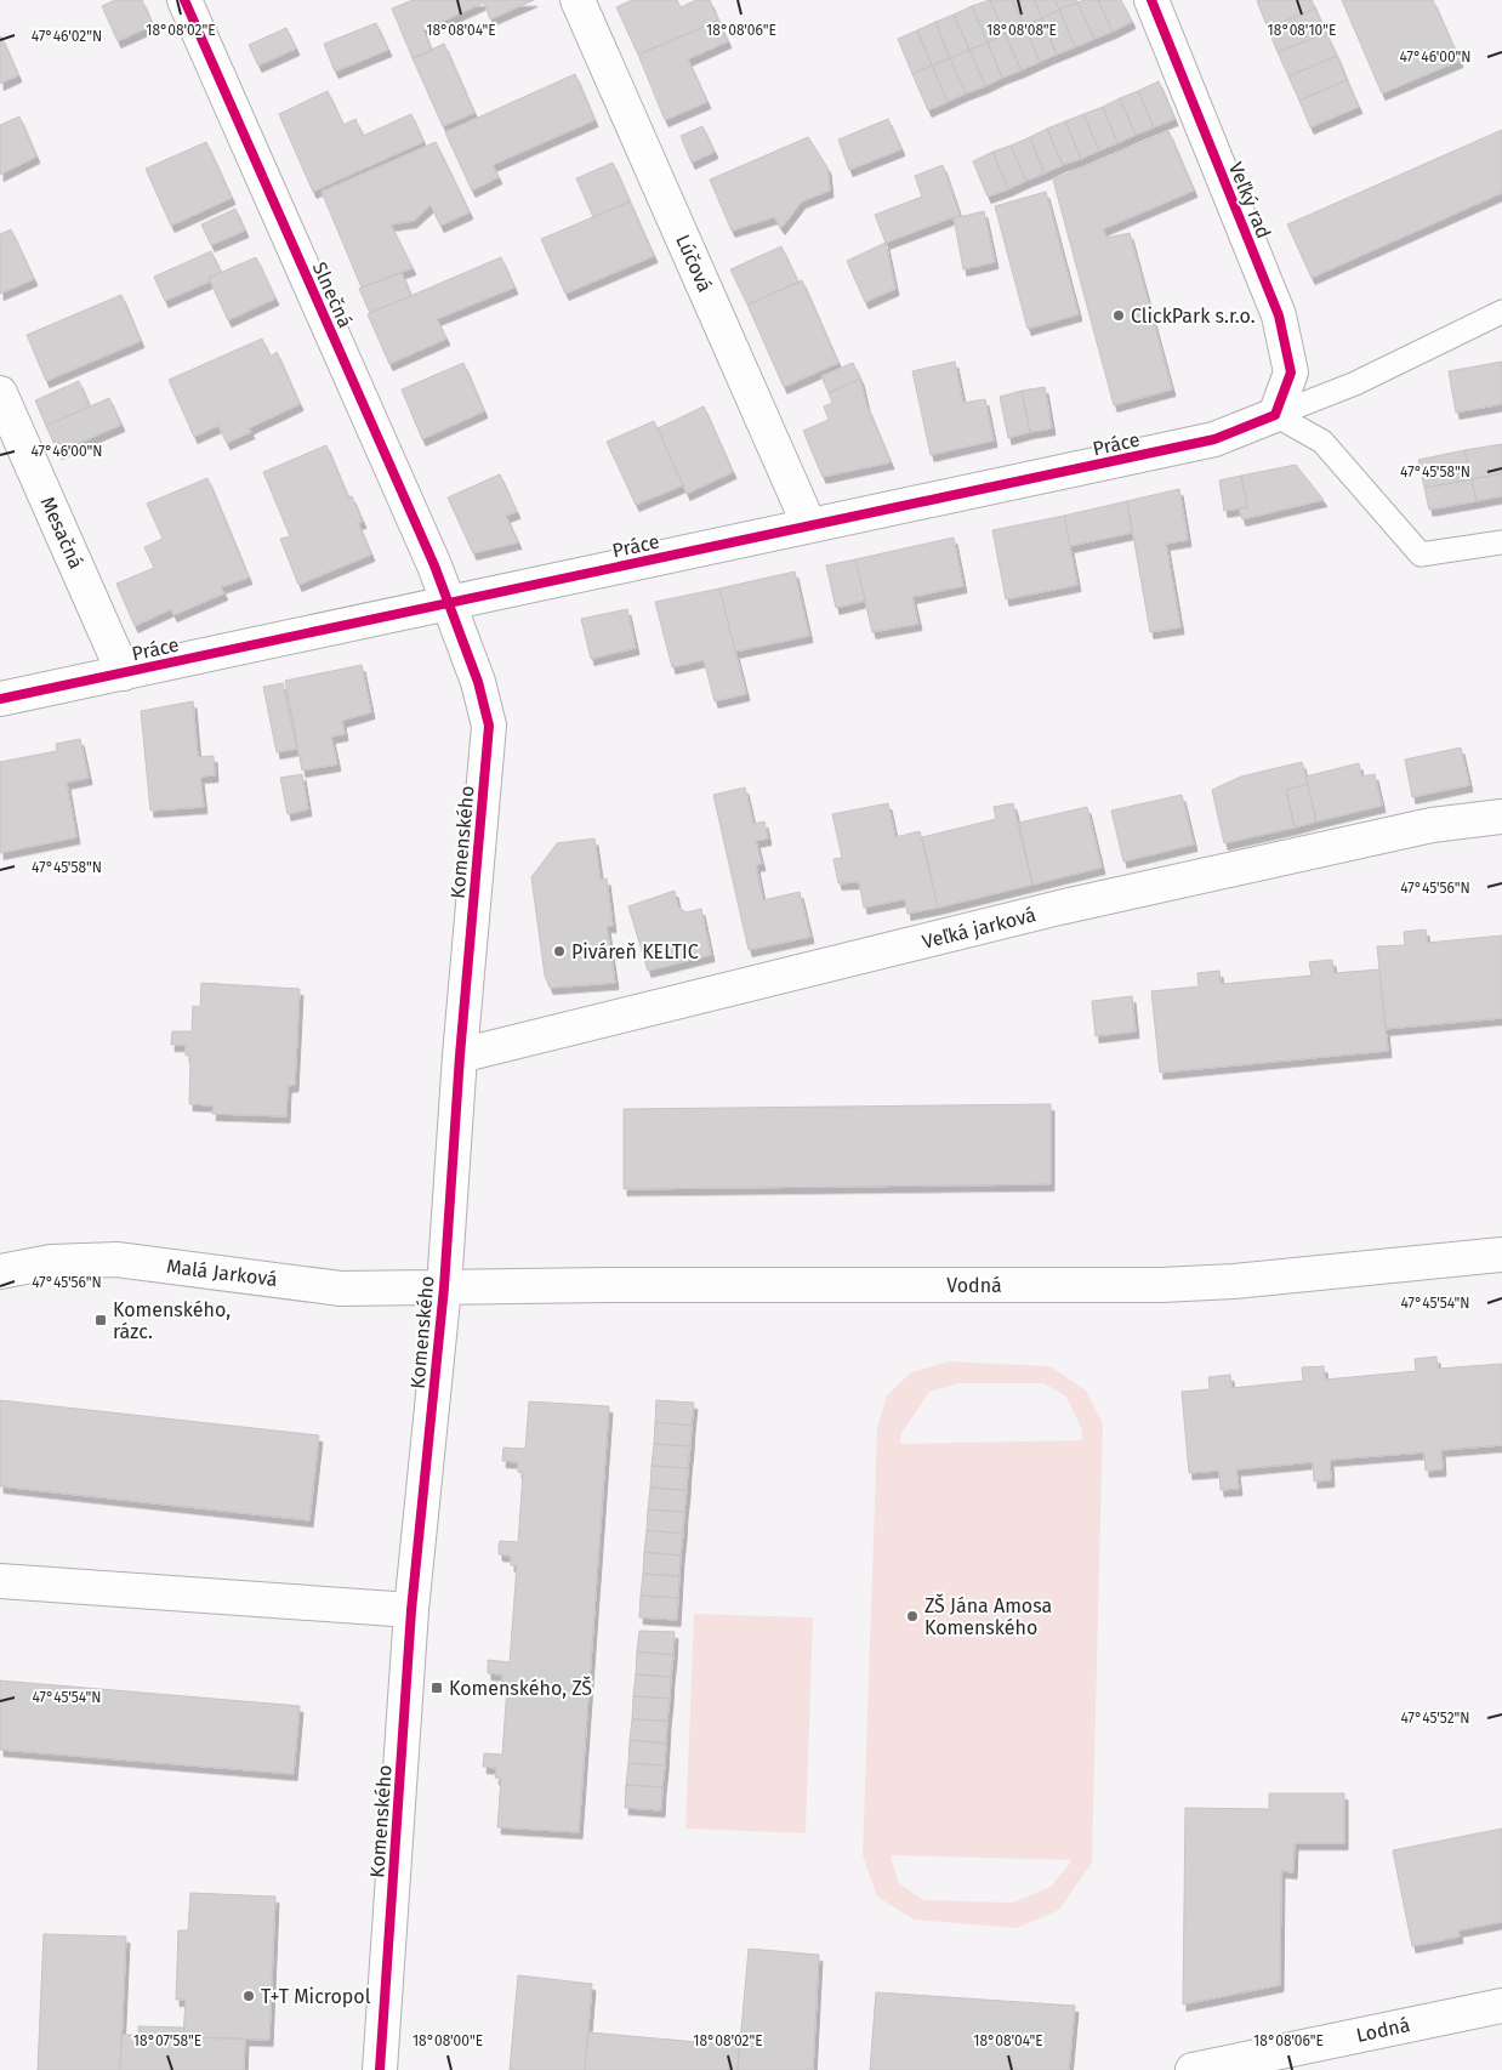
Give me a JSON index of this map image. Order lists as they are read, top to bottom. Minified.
{"streets":{"street":["Veľký rad","Lúčová","Slnečná","Práce","Mesačná","Komenského","Veľká jarková","Malá Jarková","Vodná","Lodná"]},"crossings":[["Veľký rad","Práce"],["Lúčová","Práce"],["Slnečná","Práce"],["Slnečná","Komenského"],["Práce","Mesačná"],["Práce","Komenského"],["Komenského","Veľká jarková"],["Komenského","Malá Jarková"],["Komenského","Vodná"],["Malá Jarková","Vodná"]],"places":{"other":["ClickPark s.r.o.","Piváreň KELTIC","ZŠ Jána Amosa Komenského","T+T Micropol"],"transit":["Komenského, rázc.","Komenského, ZŠ"]},"coordinates":["18°08'02\"E","18°08'04\"E","18°08'06\"E","18°08'08\"E","18°08'10\"E","47°46'02\"N","47°46'00\"N","47°45'58\"N","47°45'56\"N","47°45'54\"N","47°45'52\"N","18°07'58\"E","18°08'00\"E"]}
